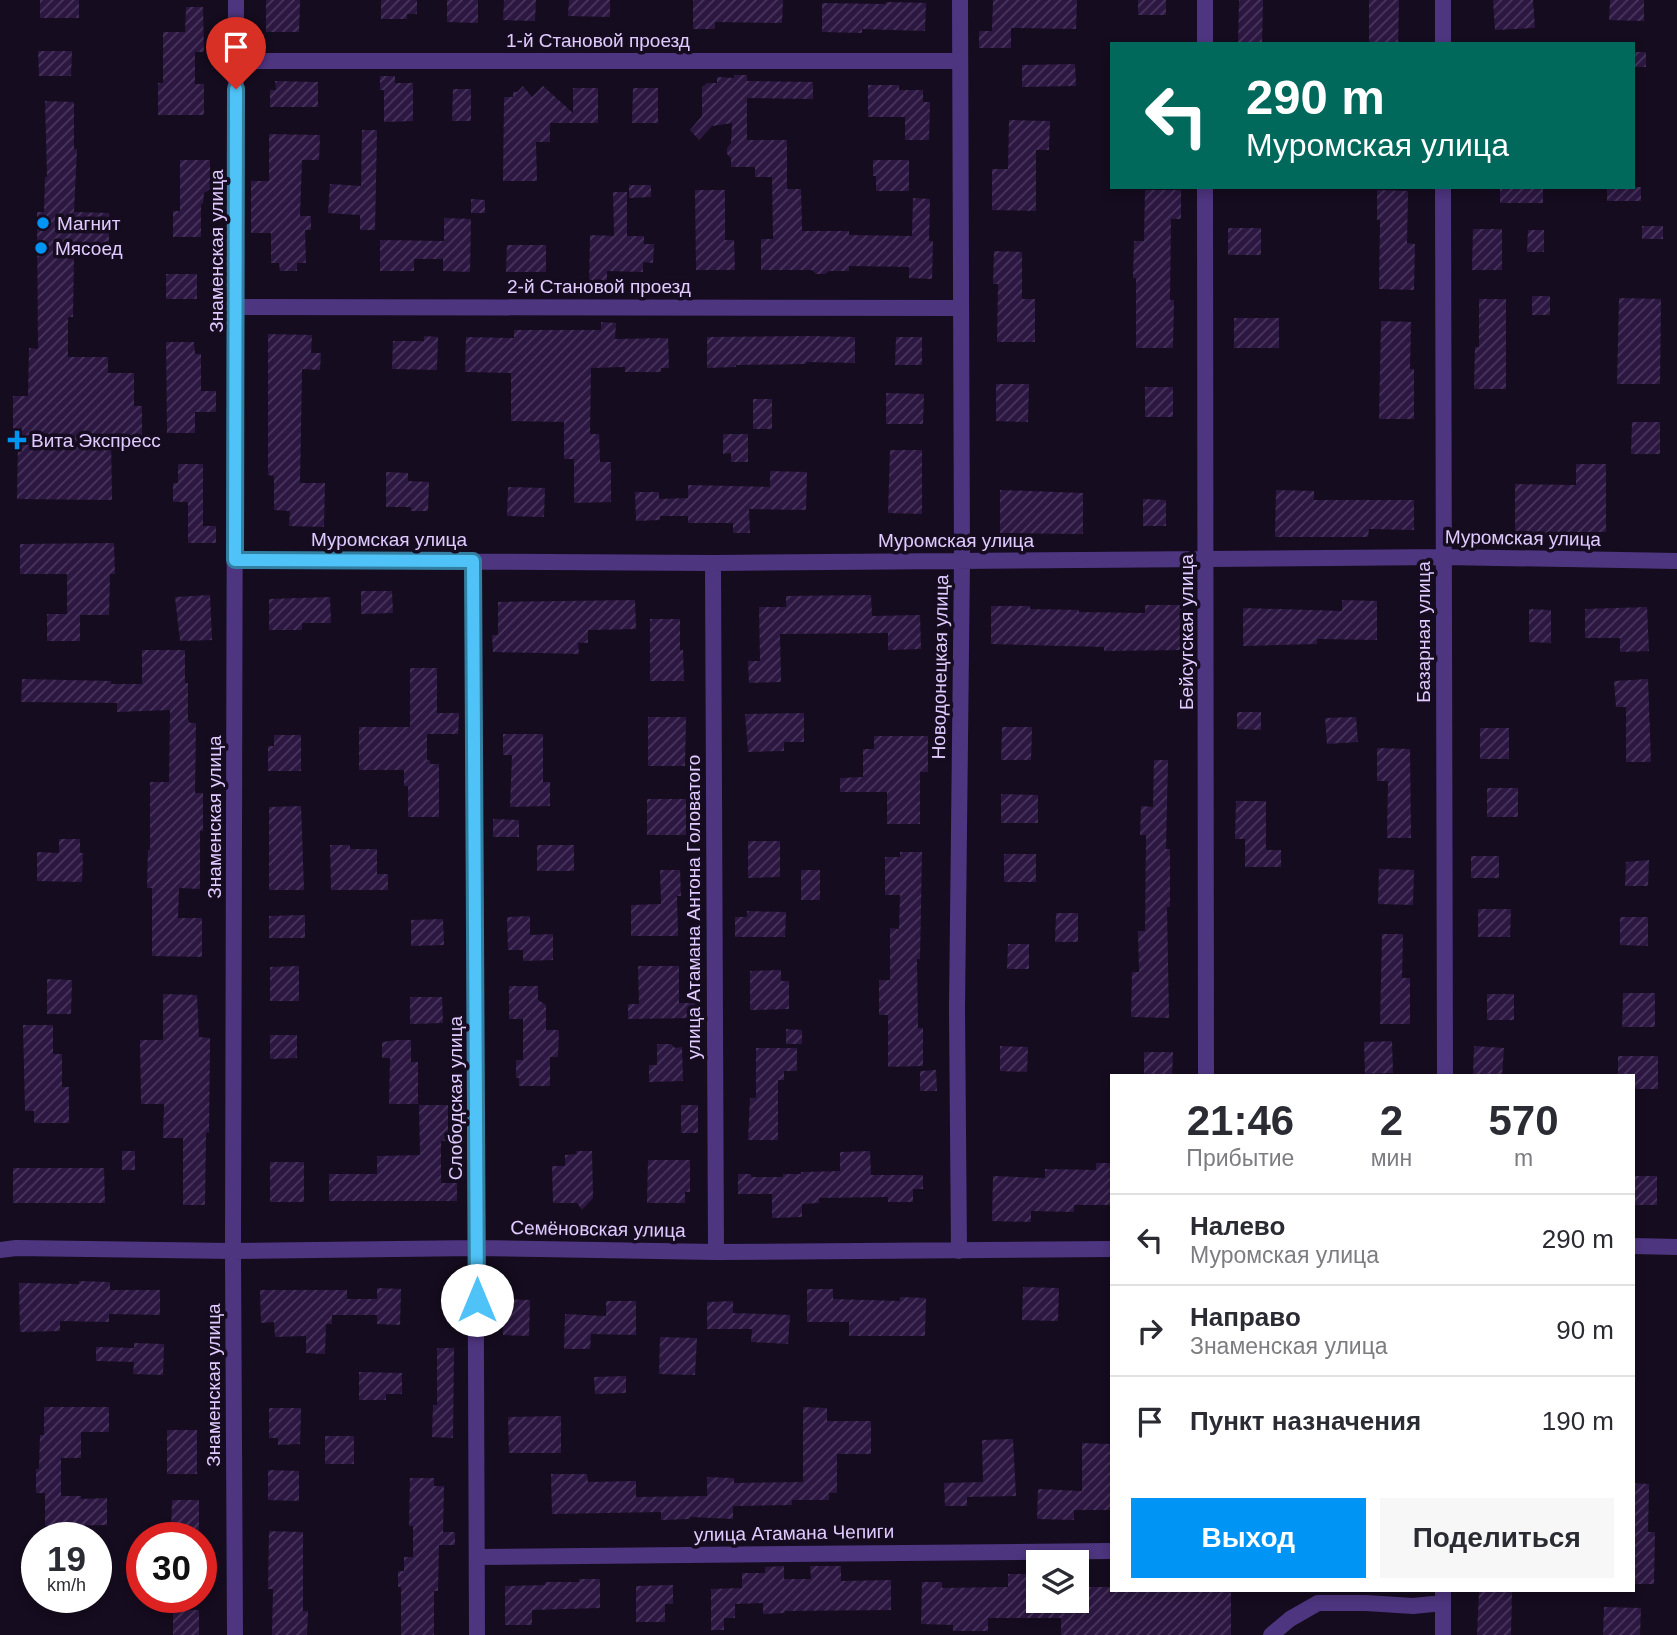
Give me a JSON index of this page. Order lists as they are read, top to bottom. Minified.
{"streets":{"street":["1-й Становой проезд","Знаменская улица","2-й Становой проезд","Муромская улица","Бейсугская улица","Базарная улица","Новодонецкая улица","улица Атамана Антона Головатого","Слободская улица","Семёновская улица","улица Атамана Чепиги"]},"crossings":[["1-й Становой проезд","Знаменская улица"],["1-й Становой проезд","Новодонецкая улица"],["Знаменская улица","2-й Становой проезд"],["Знаменская улица","Муромская улица"],["Знаменская улица","Семёновская улица"],["2-й Становой проезд","Новодонецкая улица"],["Муромская улица","Бейсугская улица"],["Муромская улица","Базарная улица"],["Муромская улица","Новодонецкая улица"],["Муромская улица","улица Атамана Антона Головатого"],["Муромская улица","Слободская улица"],["Новодонецкая улица","Семёновская улица"],["улица Атамана Антона Головатого","Семёновская улица"],["Слободская улица","Семёновская улица"],["Слободская улица","улица Атамана Чепиги"]],"places":{"other":["Магнит","Мясоед"],"health":["Вита Экспресс"]},"page":{"turn":["290 m","Муромская улица"],"eta":["21:46","Прибытие","2","мин","570","m"],"list":[{"name":"Налево","note":"Муромская улица","value":"290 m"},{"name":"Направо","note":"Знаменская улица","value":"90 m"},{"name":"Пункт назначения","value":"190 m"}],"buttons":["Выход","Поделиться"],"speed":"19 km/h","limit":"30"}}
